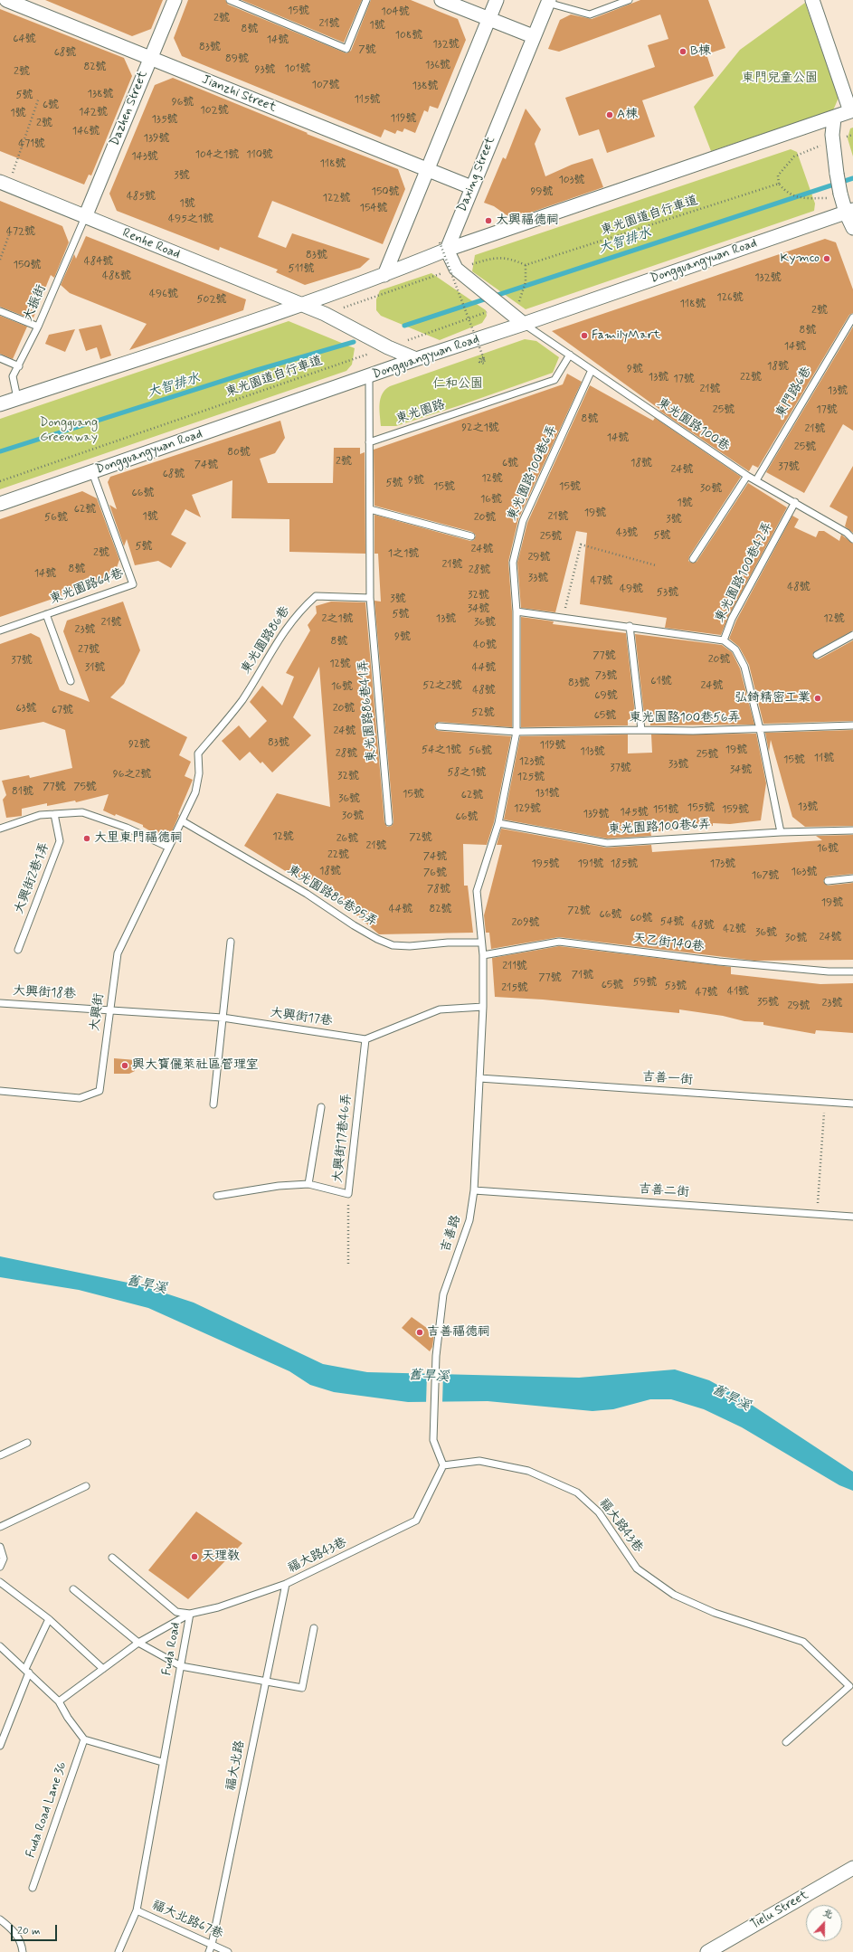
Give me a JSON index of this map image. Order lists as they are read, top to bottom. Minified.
{"streets":{"street":["Jianzhi Street","Dazhen Street","Daxing Street","Renhe Road","Dongguangyuan Road","Tielu Street"],"lane":["大振街","東門路6巷","東光園路","東光園路100巷","東光園路100巷6弄","東光園路100巷42弄","東光園路64巷","東光園路86巷","東光園路86巷41弄","東光園路100巷56弄","大興街2巷1弄","東光園路86巷95弄","天乙街140巷","大興街18巷","大興街","大興街17巷","吉善一街","大興街17巷46弄","吉善二街","吉善路","福大路43巷","Fuda Road","福大北路","Fuda Road Lane 36","福大北路67巷"],"path":["東光園道自行車道"]},"crossings":[["Jianzhi Street","Dazhen Street"],["Jianzhi Street","Daxing Street"],["Dazhen Street","Renhe Road"],["Dazhen Street","大振街"],["東光園道自行車道","Renhe Road"],["Renhe Road","Dongguangyuan Road"],["Renhe Road","大振街"],["Dongguangyuan Road","東光園路100巷"],["Dongguangyuan Road","東光園路64巷"],["東門路6巷","東光園路100巷"],["東光園路","東光園路100巷"],["東光園路100巷","東光園路100巷6弄"],["東光園路100巷","東光園路100巷42弄"],["東光園路100巷6弄","東光園路100巷42弄"],["東光園路100巷6弄","東光園路100巷56弄"],["東光園路100巷6弄","東光園路86巷95弄"],["東光園路100巷6弄","天乙街140巷"],["東光園路100巷6弄","大興街17巷"],["東光園路100巷6弄","吉善路"],["東光園路100巷42弄","東光園路100巷56弄"],["東光園路86巷","東光園路86巷41弄"],["東光園路86巷","東光園路86巷95弄"],["東光園路86巷","大興街"],["大興街18巷","大興街"],["大興街18巷","大興街17巷"],["大興街","大興街17巷"],["大興街17巷","大興街17巷46弄"],["大興街17巷","吉善路"],["吉善一街","吉善路"],["吉善二街","吉善路"],["吉善路","福大路43巷"],["福大路43巷","Fuda Road"],["福大路43巷","福大北路"],["Fuda Road","福大北路67巷"],["福大北路","福大北路67巷"]],"water":["大智排水","舊旱溪"],"parks":["東門兒童公園","仁和公園","Dongguang Greenway"],"places":["B棟","A棟","大興福德祠","Kymco","FamilyMart","弘錡精密工業","大里東門福德祠","興大寶儷萊社區管理室","吉善福德祠","天理教"],"house_numbers":["15號","104號","2號","21號","1號","8號","108號","64號","14號","132號","83號","7號","68號","89號","136號","82號","101號","93號","2號","107號","138號","138號","5號","115號","96號","6號","102號","142號","1號","119號","135號","2號","146號","139號","471號","104之1號","110號","143號","118號","3號","103號","150號","99號","485號","122號","1號","154號","495之1號","472號","83號","484號","150號","511號","488號","132號","496號","126號","502號","118號","2號","8號","14號","18號","9號","13號","22號","17號","21號","13號","25號","17號","8號","92之1號","21號","14號","25號","80號","2號","6號","18號","74號","37號","24號","68號","12號","9號","5號","15號","15號","30號","66號","16號","1號","62號","19號","1號","21號","56號","20號","3號","43號","5號","25號","5號","24號","2號","1之1號","29號","21號","8號","28號","14號","33號","47號","48號","49號","53號","32號","3號","34號","5號","2之1號","13號","12號","21號","36號","23號","9號","8號","40號","27號","77號","20號","37號","12號","31號","44號","73號","61號","83號","52之2號","24號","16號","48號","69號","63號","20號","67號","52號","65號","24號","83號","92號","119號","54之1號","19號","56號","113號","28號","25號","11號","15號","123號","33號","37號","34號","58之1號","96之2號","32號","125號","77號","75號","81號","131號","15號","62號","36號","13號","155號","129號","151號","159號","145號","139號","30號","66號","12號","72號","26號","21號","16號","22號","74號","195號","191號","185號","173號","18號","163號","76號","167號","78號","19號","44號","82號","72號","66號","60號","54號","209號","48號","42號","36號","24號","30號","211號","71號","77號","59號","65號","53號","215號","41號","47號","35號","23號","29號"],"scale_bar":"20 m","north":"top"}
